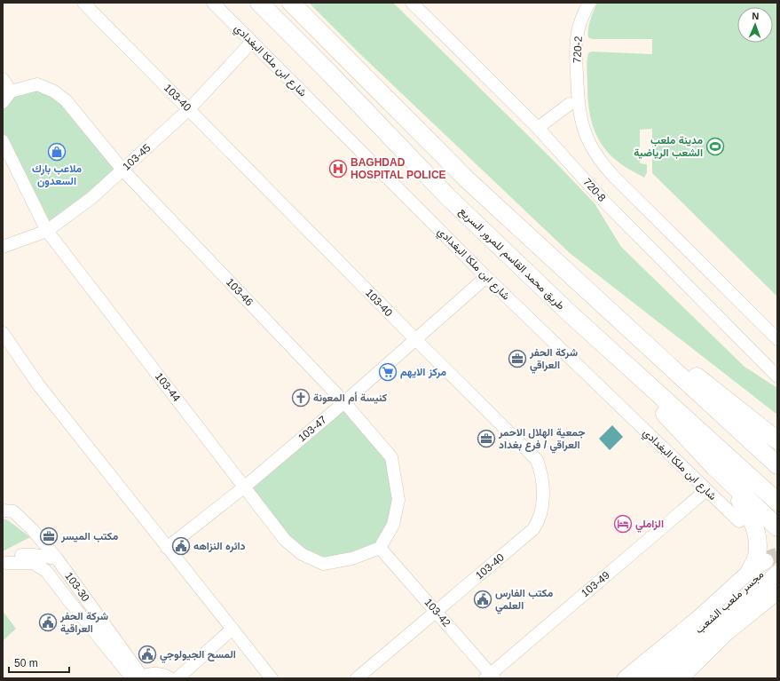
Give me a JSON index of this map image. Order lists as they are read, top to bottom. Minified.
{"streets":{"highway":["طريق محمد القاسم للمرور السريع"],"main road":["مجسر ملعب الشعب"],"street":["720-2","شارع ابن ملكا البغدادي","103-40","103-45","720-8","103-46","103-44","103-47","103-49","103-30","103-42"]},"crossings":[["شارع ابن ملكا البغدادي","103-45"],["شارع ابن ملكا البغدادي","103-47"],["شارع ابن ملكا البغدادي","103-49"],["103-40","103-45"],["103-40","103-47"],["103-40","103-42"],["103-45","103-46"],["103-45","103-44"],["103-46","103-44"],["103-46","103-47"],["103-46","103-42"],["103-44","103-47"],["103-44","103-42"],["103-49","103-42"]],"places":{"sports":["مدينة ملعب الشعب الرياضية"],"shop":["ملاعب بارك السعدون"],"hospital":["BAGHDAD HOSPITAL POLICE"],"office":["شركة الحفر العراقي","جمعية الهلال الاحمر العراقي / فرع بغداد","مكتب الميسر"],"supermarket":["مركز الايهم"],"church":["كنيسة أم المعونة"],"hotel":["الزاملي"],"public building":["دائره النزاهه","مكتب الفارس العلمي","شركة الحفر العراقية","المسح الجيولوجي"]},"scale_bar":"50 m","north":"top"}
